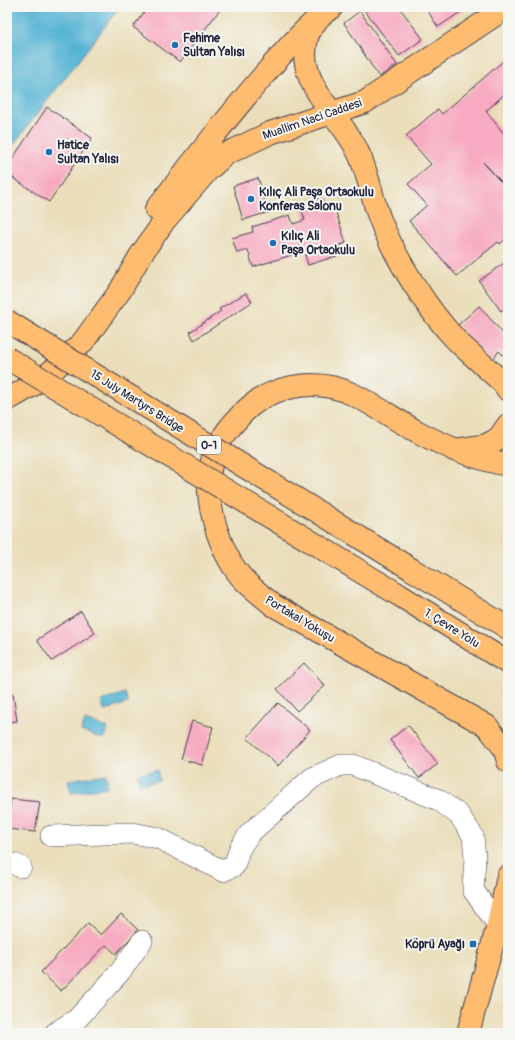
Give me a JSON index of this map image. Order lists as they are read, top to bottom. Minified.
{"streets":{"main road":["Muallim Naci Caddesi","15 July Martyrs Bridge","O-1","Portakal Yokuşu","1. Çevre Yolu"]},"places":{"other":["Fehime Sultan Yalısı","Hatice Sultan Yalısı","Kılıç Ali Paşa Ortaokulu Konferas Salonu","Kılıç Ali Paşa Ortaokulu"],"transit":["Köprü Ayağı"]}}
